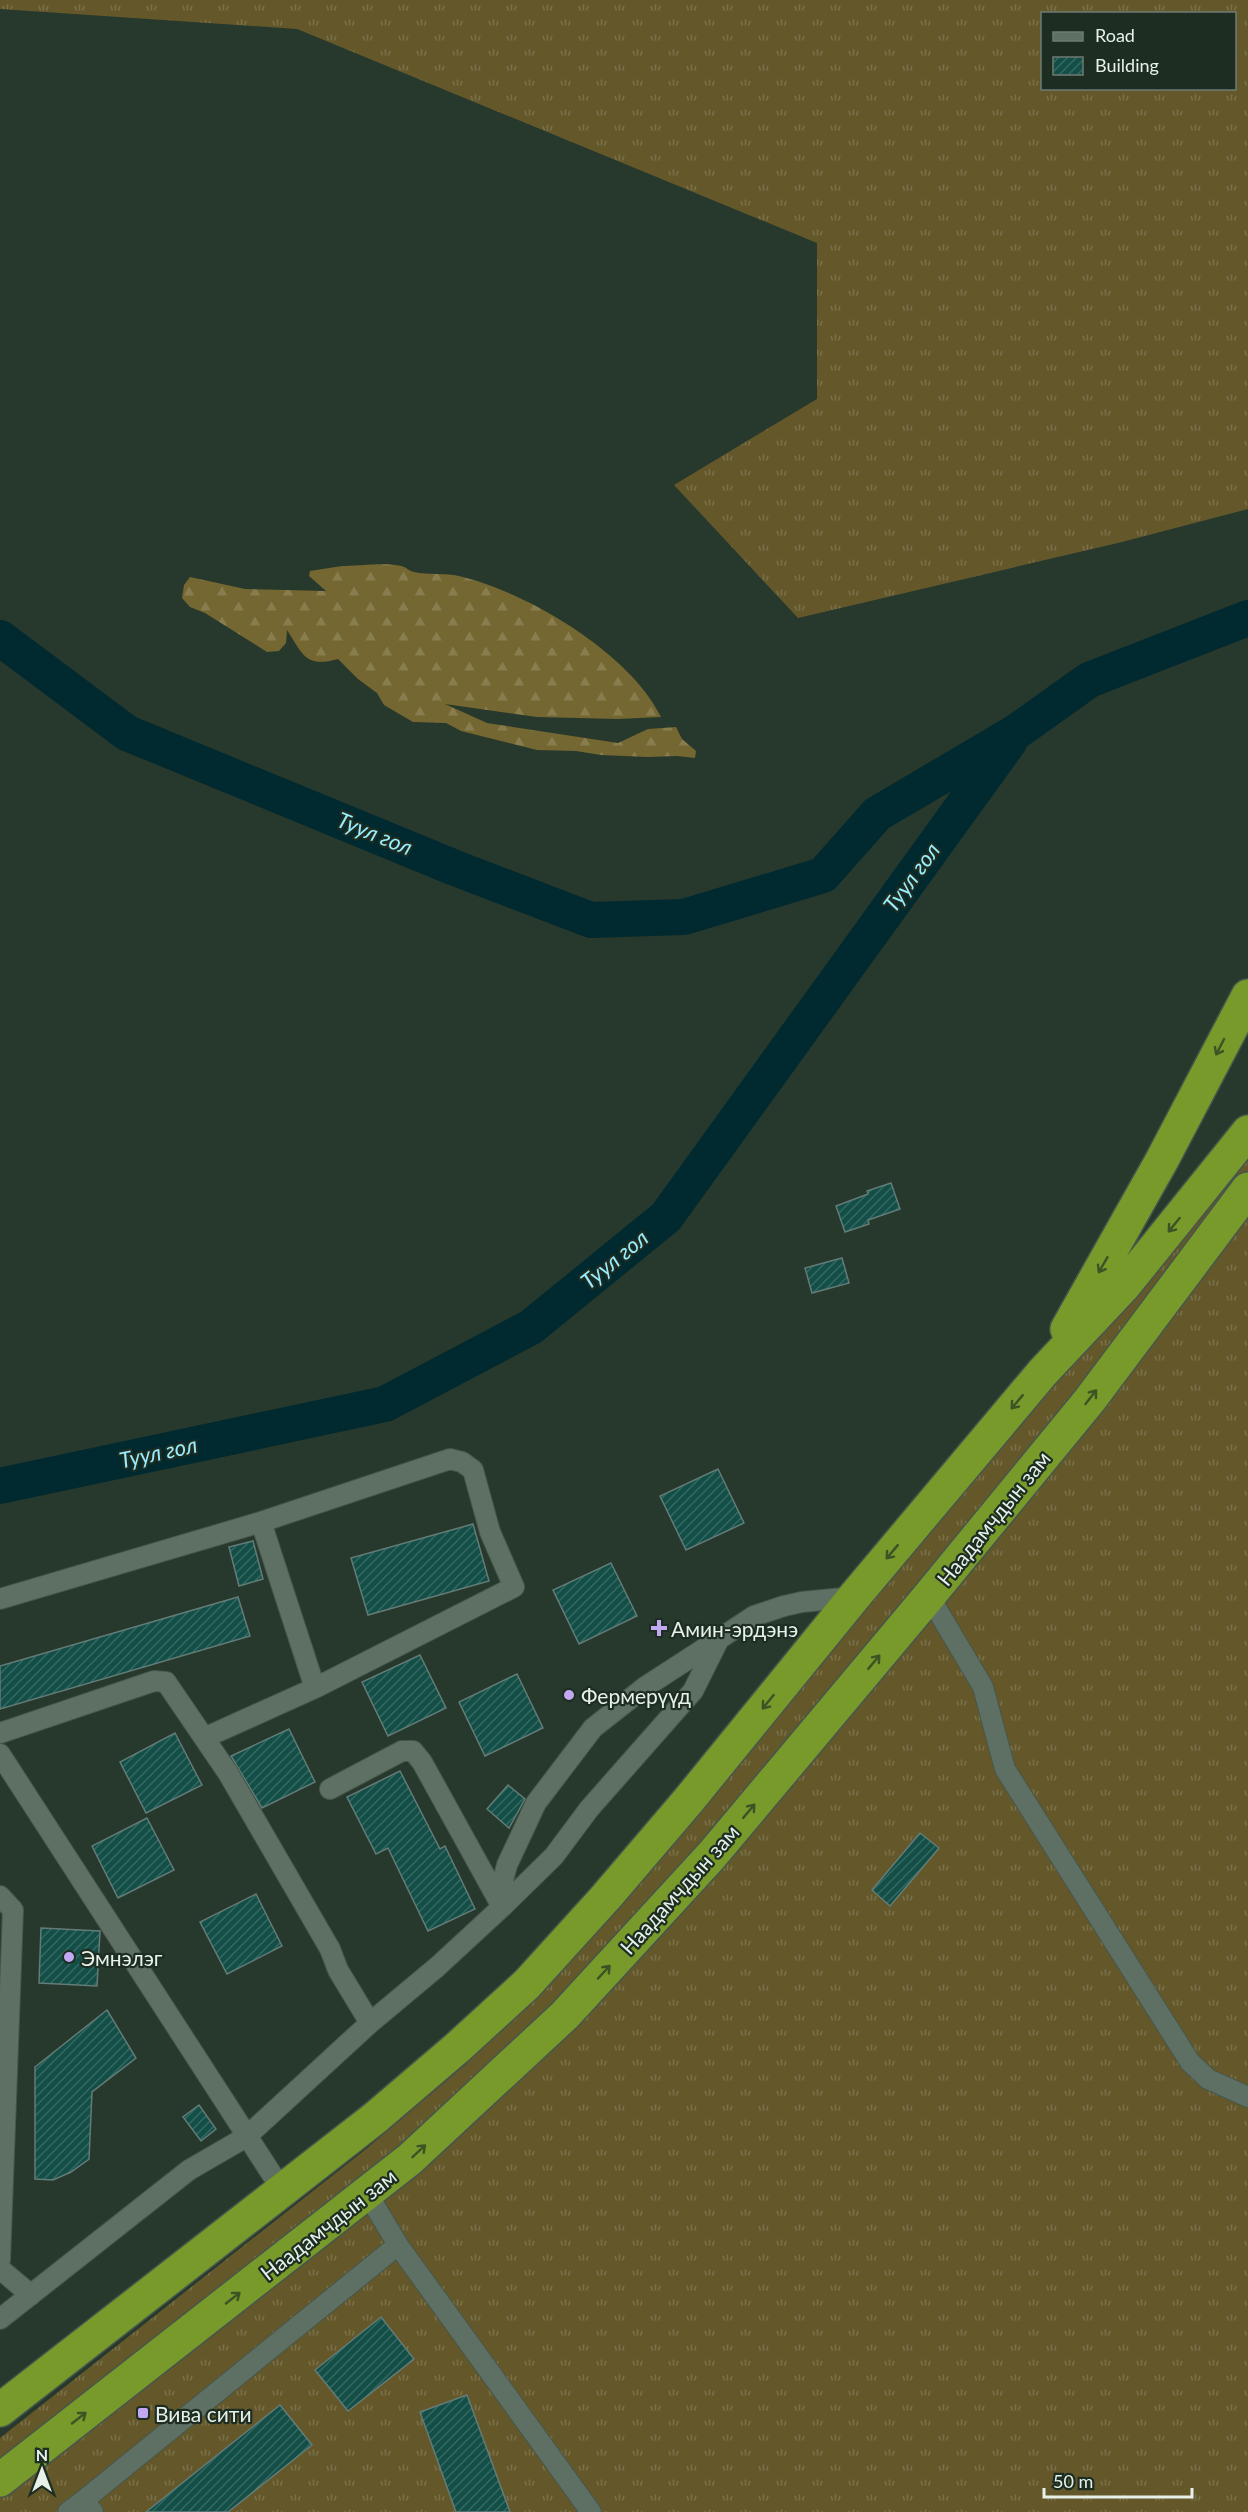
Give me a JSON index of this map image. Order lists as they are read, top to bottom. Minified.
{"streets":{"highway":["Наадамчдын зам"]},"water":["Туул гол"],"places":{"health":["Амин-эрдэнэ"],"other":["Фермерүүд","Эмнэлэг"],"transit":["Вива сити"]},"legend":["Road","Building"],"scale_bar":"50 m","north":"top"}
